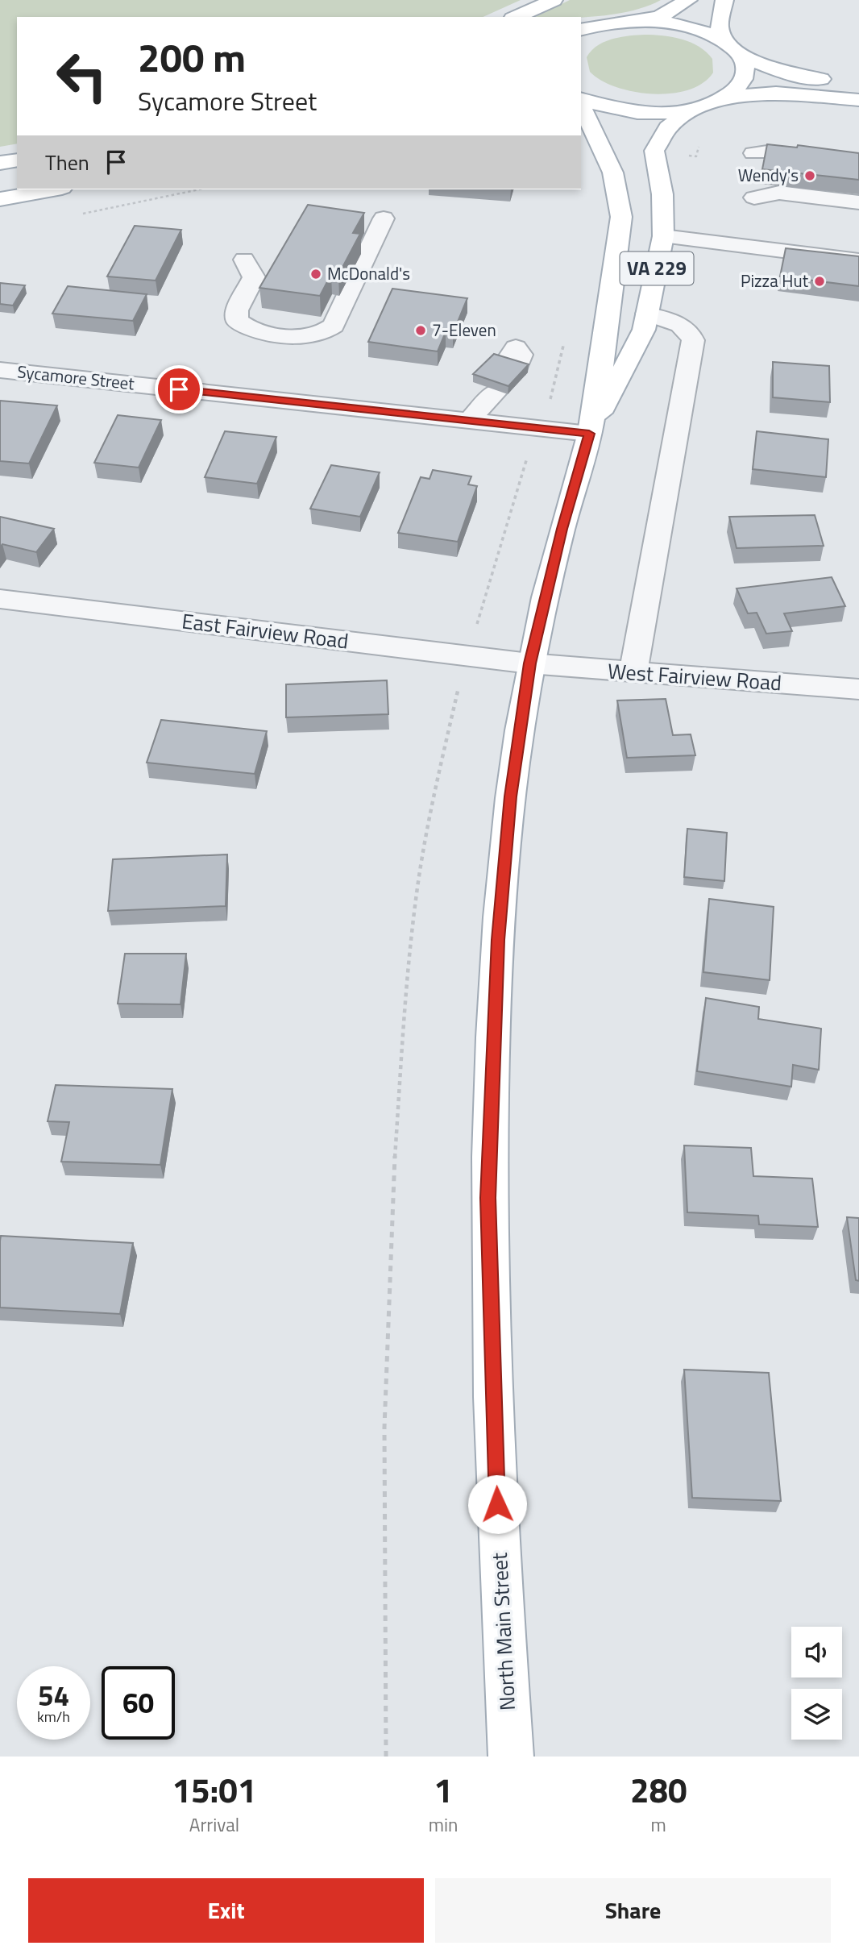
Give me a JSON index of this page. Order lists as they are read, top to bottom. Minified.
{"streets":{"main road":["VA 229","North Main Street"],"street":["Sycamore Street","East Fairview Road","West Fairview Road"]},"crossings":[["Sycamore Street","North Main Street"],["East Fairview Road","West Fairview Road"],["East Fairview Road","North Main Street"],["West Fairview Road","North Main Street"]],"places":["Wendy's","McDonald's","Pizza Hut","7-Eleven"],"page":{"turn":["200 m","Sycamore Street"],"then":"Then","speed":"54 km/h","limit":"60","eta":["15:01","Arrival","1","min","280","m"],"buttons":["Exit","Share"]}}
